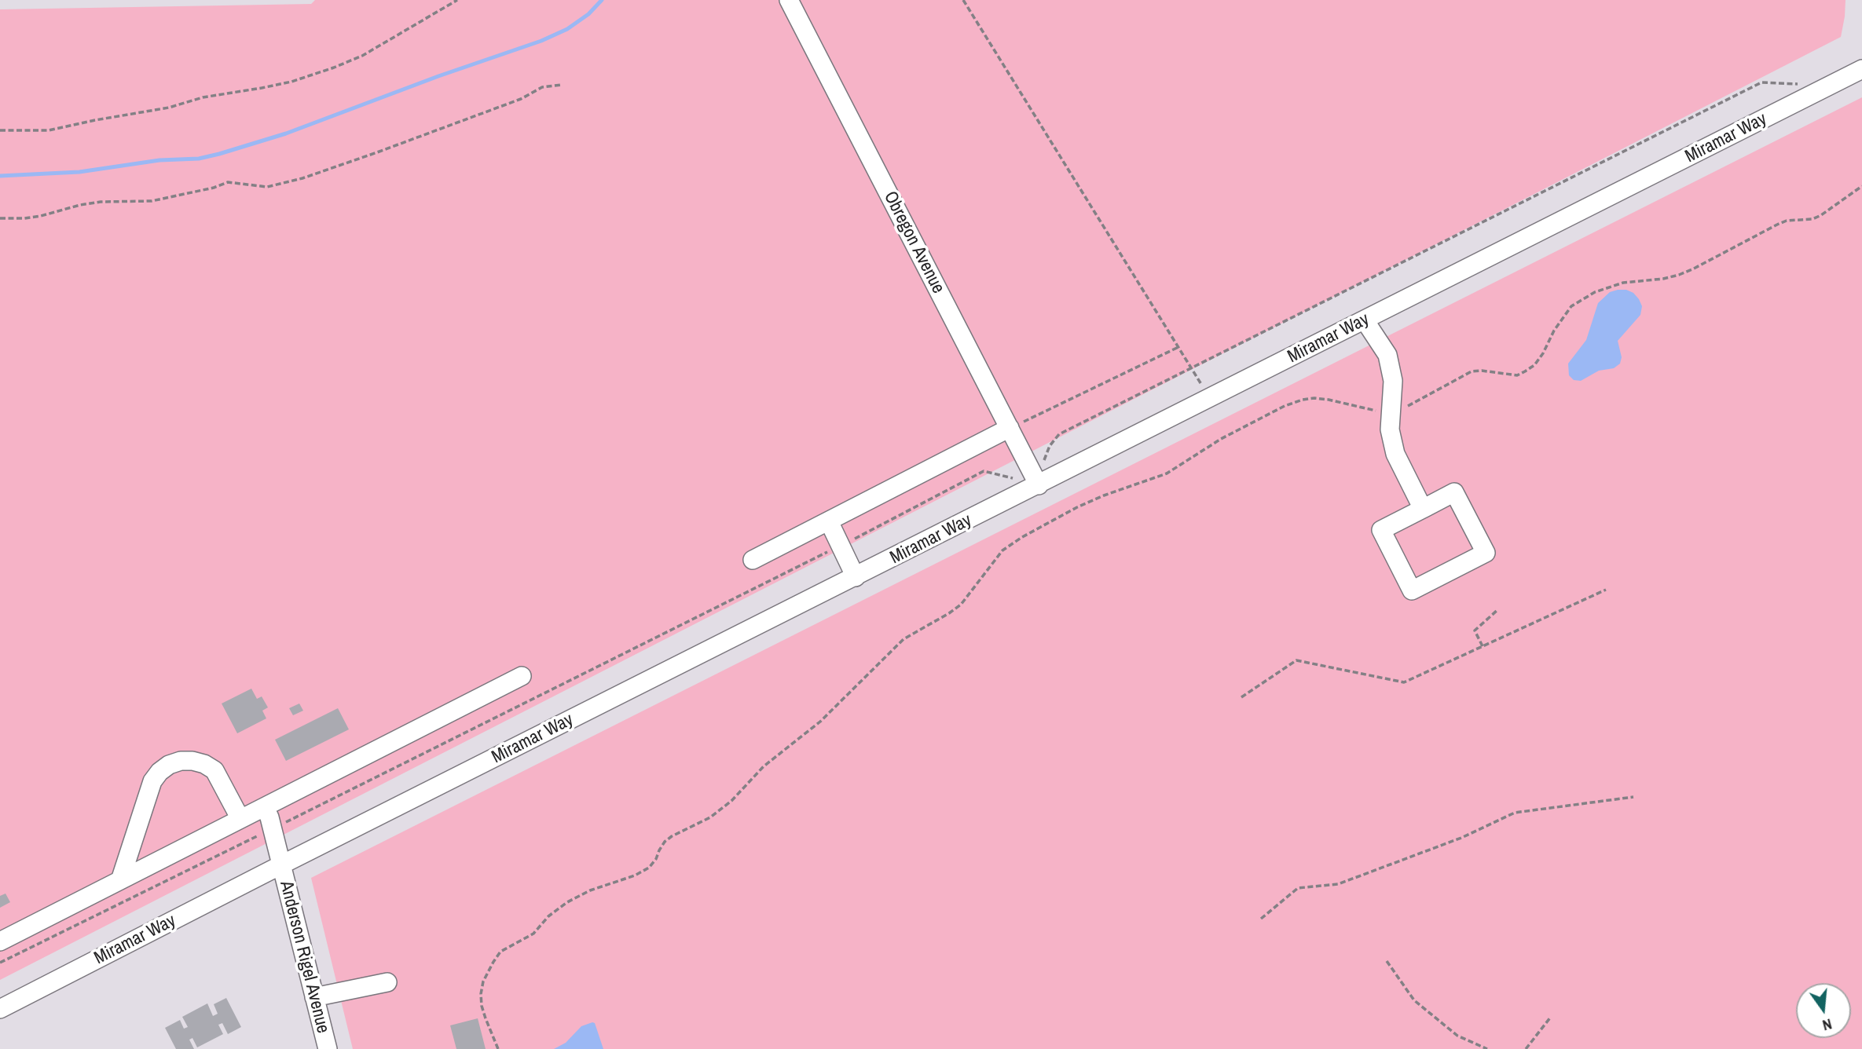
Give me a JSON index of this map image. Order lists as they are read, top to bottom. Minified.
{"streets":{"street":["Miramar Way","Obregon Avenue","Anderson Rigel Avenue"]},"crossings":[["Miramar Way","Obregon Avenue"],["Miramar Way","Anderson Rigel Avenue"]],"north":"bottom"}
